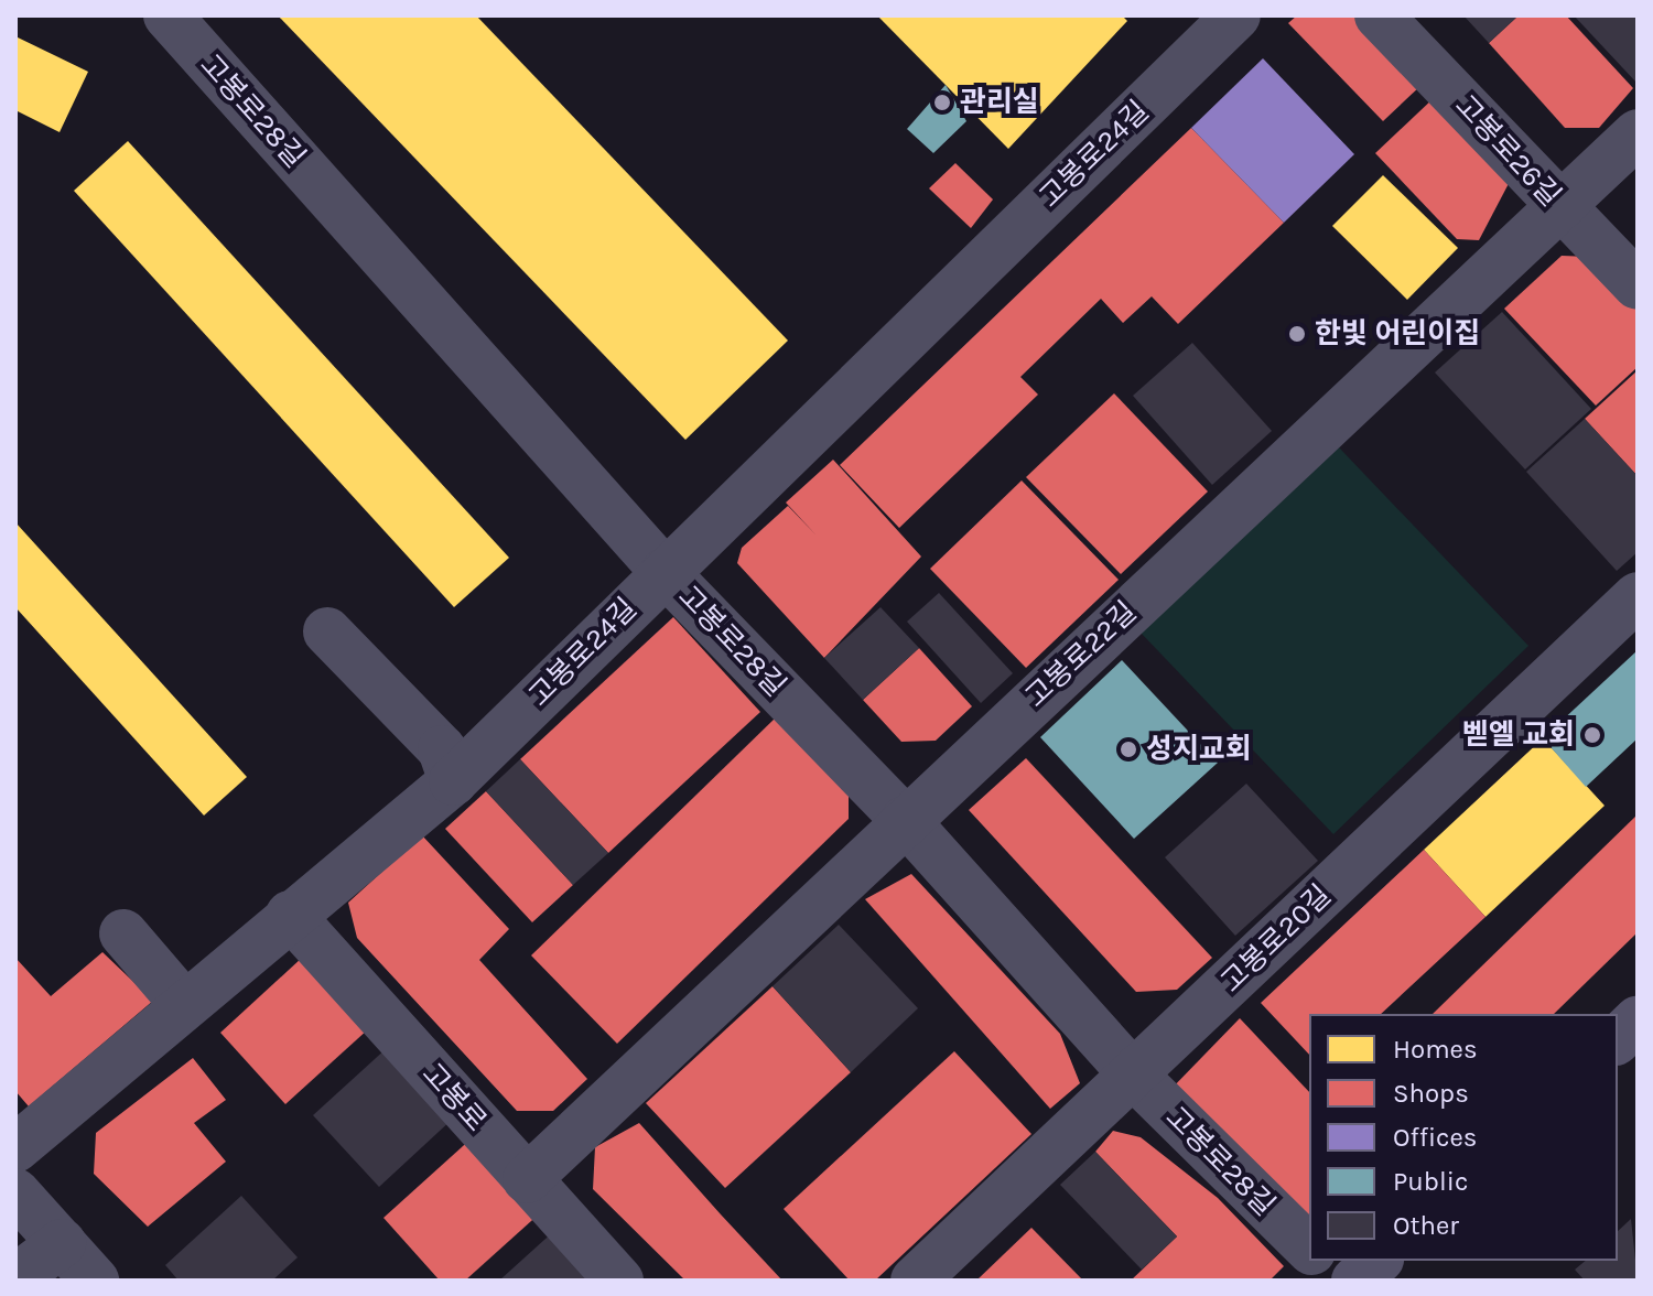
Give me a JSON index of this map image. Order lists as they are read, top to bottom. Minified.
{"streets":{"street":["고봉로28길","고봉로26길","고봉로24길","고봉로22길","고봉로20길","고봉로"]},"crossings":[["고봉로28길","고봉로24길"],["고봉로28길","고봉로22길"],["고봉로28길","고봉로20길"],["고봉로26길","고봉로22길"],["고봉로24길","고봉로"],["고봉로22길","고봉로"]],"places":["관리실","한빛 어린이집","벧엘 교회","성지교회"],"legend":["Homes","Shops","Offices","Public","Other"]}
